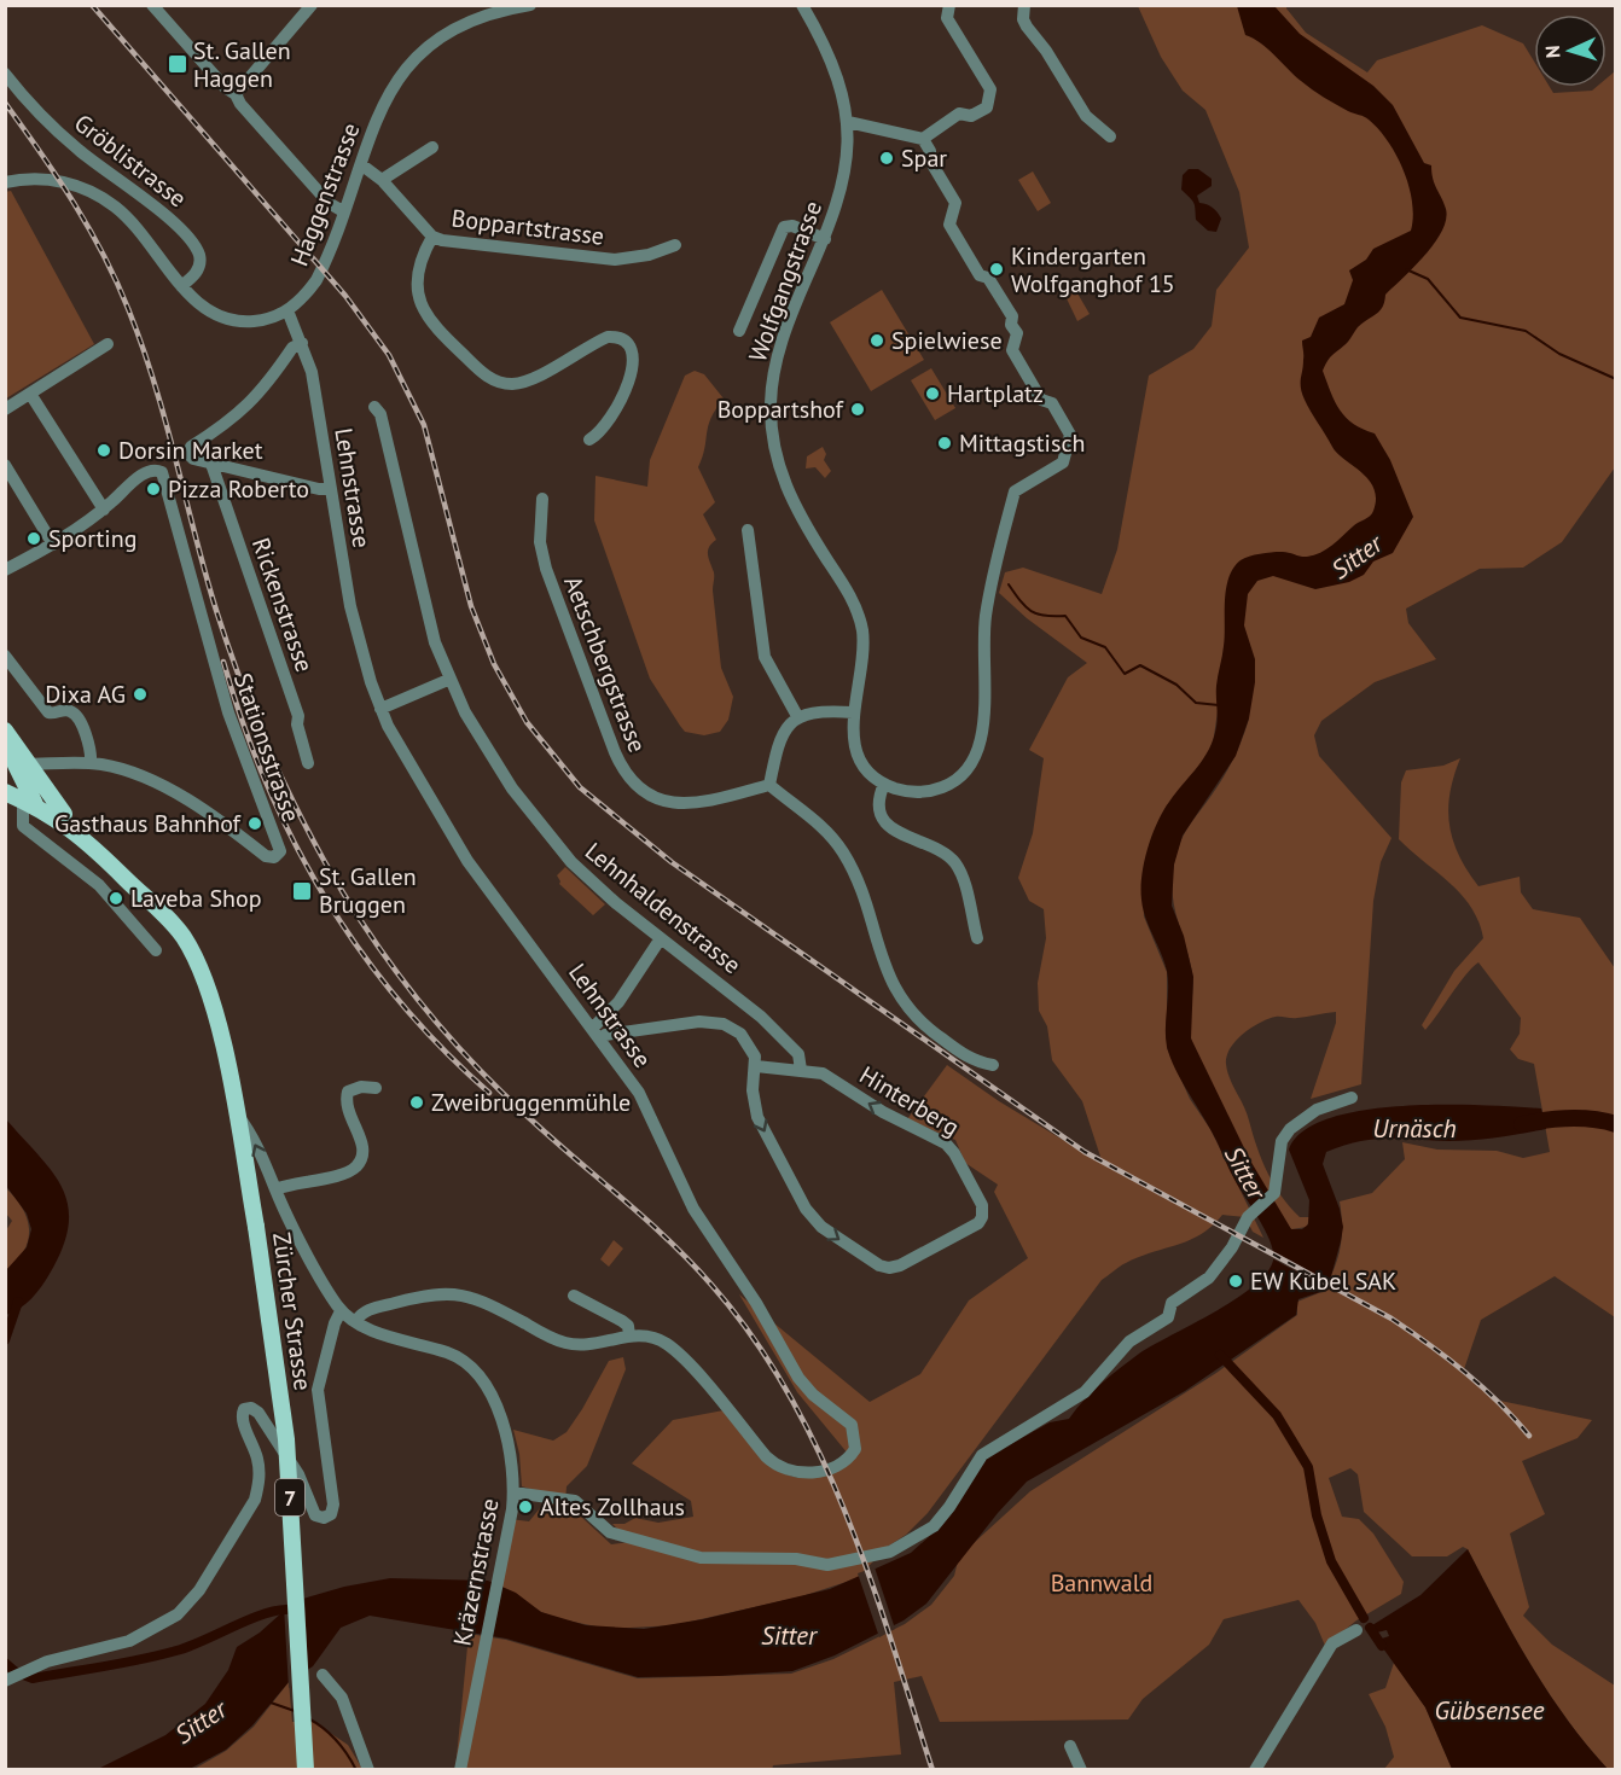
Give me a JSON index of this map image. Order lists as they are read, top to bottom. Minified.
{"streets":{"main road":["Zürcher Strasse","7"],"street":["Gröblistrasse","Haggenstrasse","Boppartstrasse","Wolfgangstrasse","Lehnstrasse","Rickenstrasse","Aetschbergstrasse","Stationsstrasse","Lehnhaldenstrasse","Hinterberg","Kräzernstrasse"]},"crossings":[["Gröblistrasse","Haggenstrasse"],["Haggenstrasse","Boppartstrasse"],["Haggenstrasse","Lehnstrasse"],["Lehnstrasse","Kräzernstrasse"],["Lehnhaldenstrasse","Hinterberg"]],"water":["Sitter","Urnäsch","Gübsensee"],"parks":["Bannwald"],"places":{"transit":["St. Gallen Haggen","St. Gallen Bruggen"],"other":["Spar","Kindergarten Wolfganghof 15","Spielwiese","Hartplatz","Boppartshof","Mittagstisch","Dorsin Market","Pizza Roberto","Sporting","Dixa AG","Gasthaus Bahnhof","Laveba Shop","Zweibruggenmühle","EW Kubel SAK","Altes Zollhaus"]},"north":"left"}
